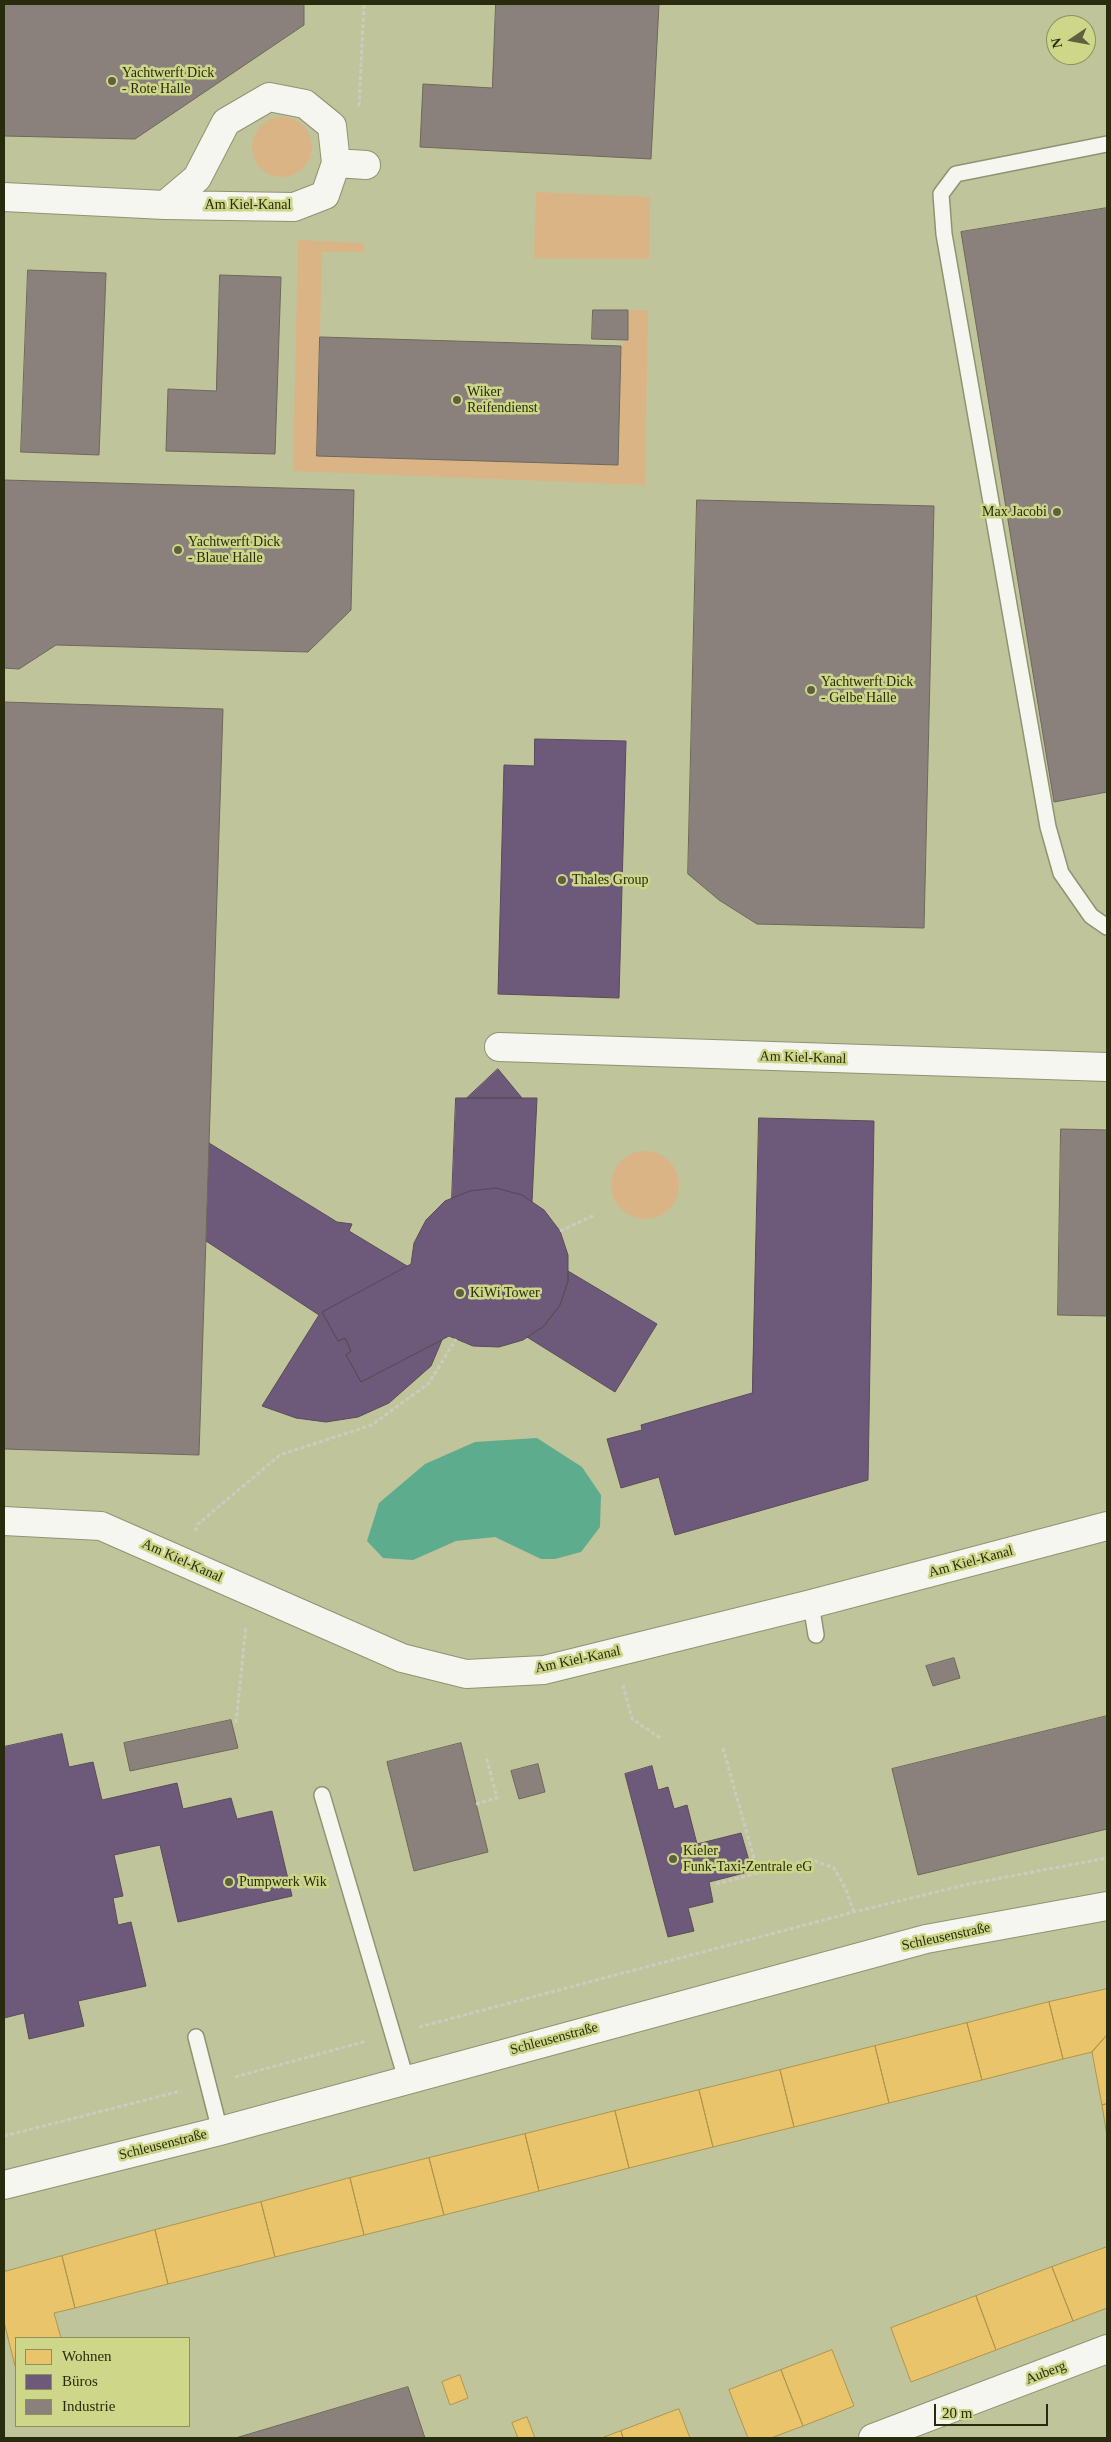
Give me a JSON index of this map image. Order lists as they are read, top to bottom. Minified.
{"streets":{"street":["Am Kiel-Kanal","Schleusenstraße","Auberg"]},"places":["Yachtwerft Dick - Rote Halle","Wiker Reifendienst","Max Jacobi","Yachtwerft Dick - Blaue Halle","Yachtwerft Dick - Gelbe Halle","Thales Group","KiWi Tower","Kieler Funk-Taxi-Zentrale eG","Pumpwerk Wik"],"legend":["Wohnen","Büros","Industrie"],"scale_bar":"20 m","north":"left"}
